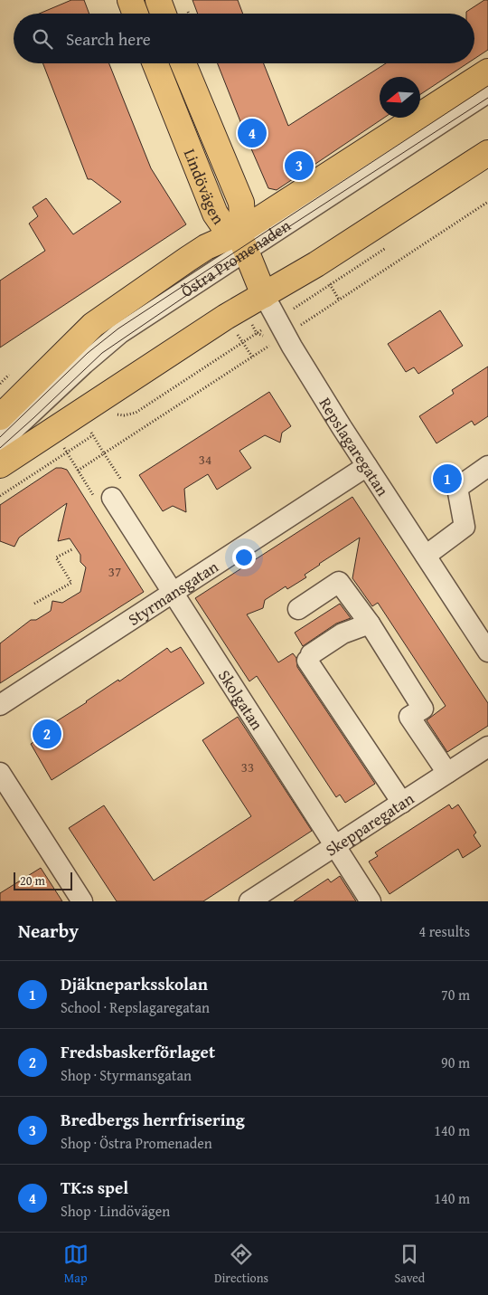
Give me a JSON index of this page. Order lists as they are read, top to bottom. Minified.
{"streets":{"main road":["Lindövägen","Östra Promenaden","Repslagaregatan"],"street":["Styrmansgatan","Skolgatan","Skepparegatan"]},"crossings":[["Lindövägen","Östra Promenaden"],["Lindövägen","Repslagaregatan"],["Östra Promenaden","Repslagaregatan"],["Repslagaregatan","Styrmansgatan"],["Styrmansgatan","Skolgatan"],["Skolgatan","Skepparegatan"]],"house_numbers":["34","37","33"],"scale_bar":"20 m","north":"left","page":{"search":"Search here","pins":["4","3","1","2"],"scale":"20 m","heading":["Nearby","4 results"],"list":[{"mark":"1","name":"Djäkneparksskolan","note":"School · Repslagaregatan","value":"70 m"},{"mark":"2","name":"Fredsbaskerförlaget","note":"Shop · Styrmansgatan","value":"90 m"},{"mark":"3","name":"Bredbergs herrfrisering","note":"Shop · Östra Promenaden","value":"140 m"},{"mark":"4","name":"TK:s spel","note":"Shop · Lindövägen","value":"140 m"}],"nav":["Map","Directions","Saved"]}}
